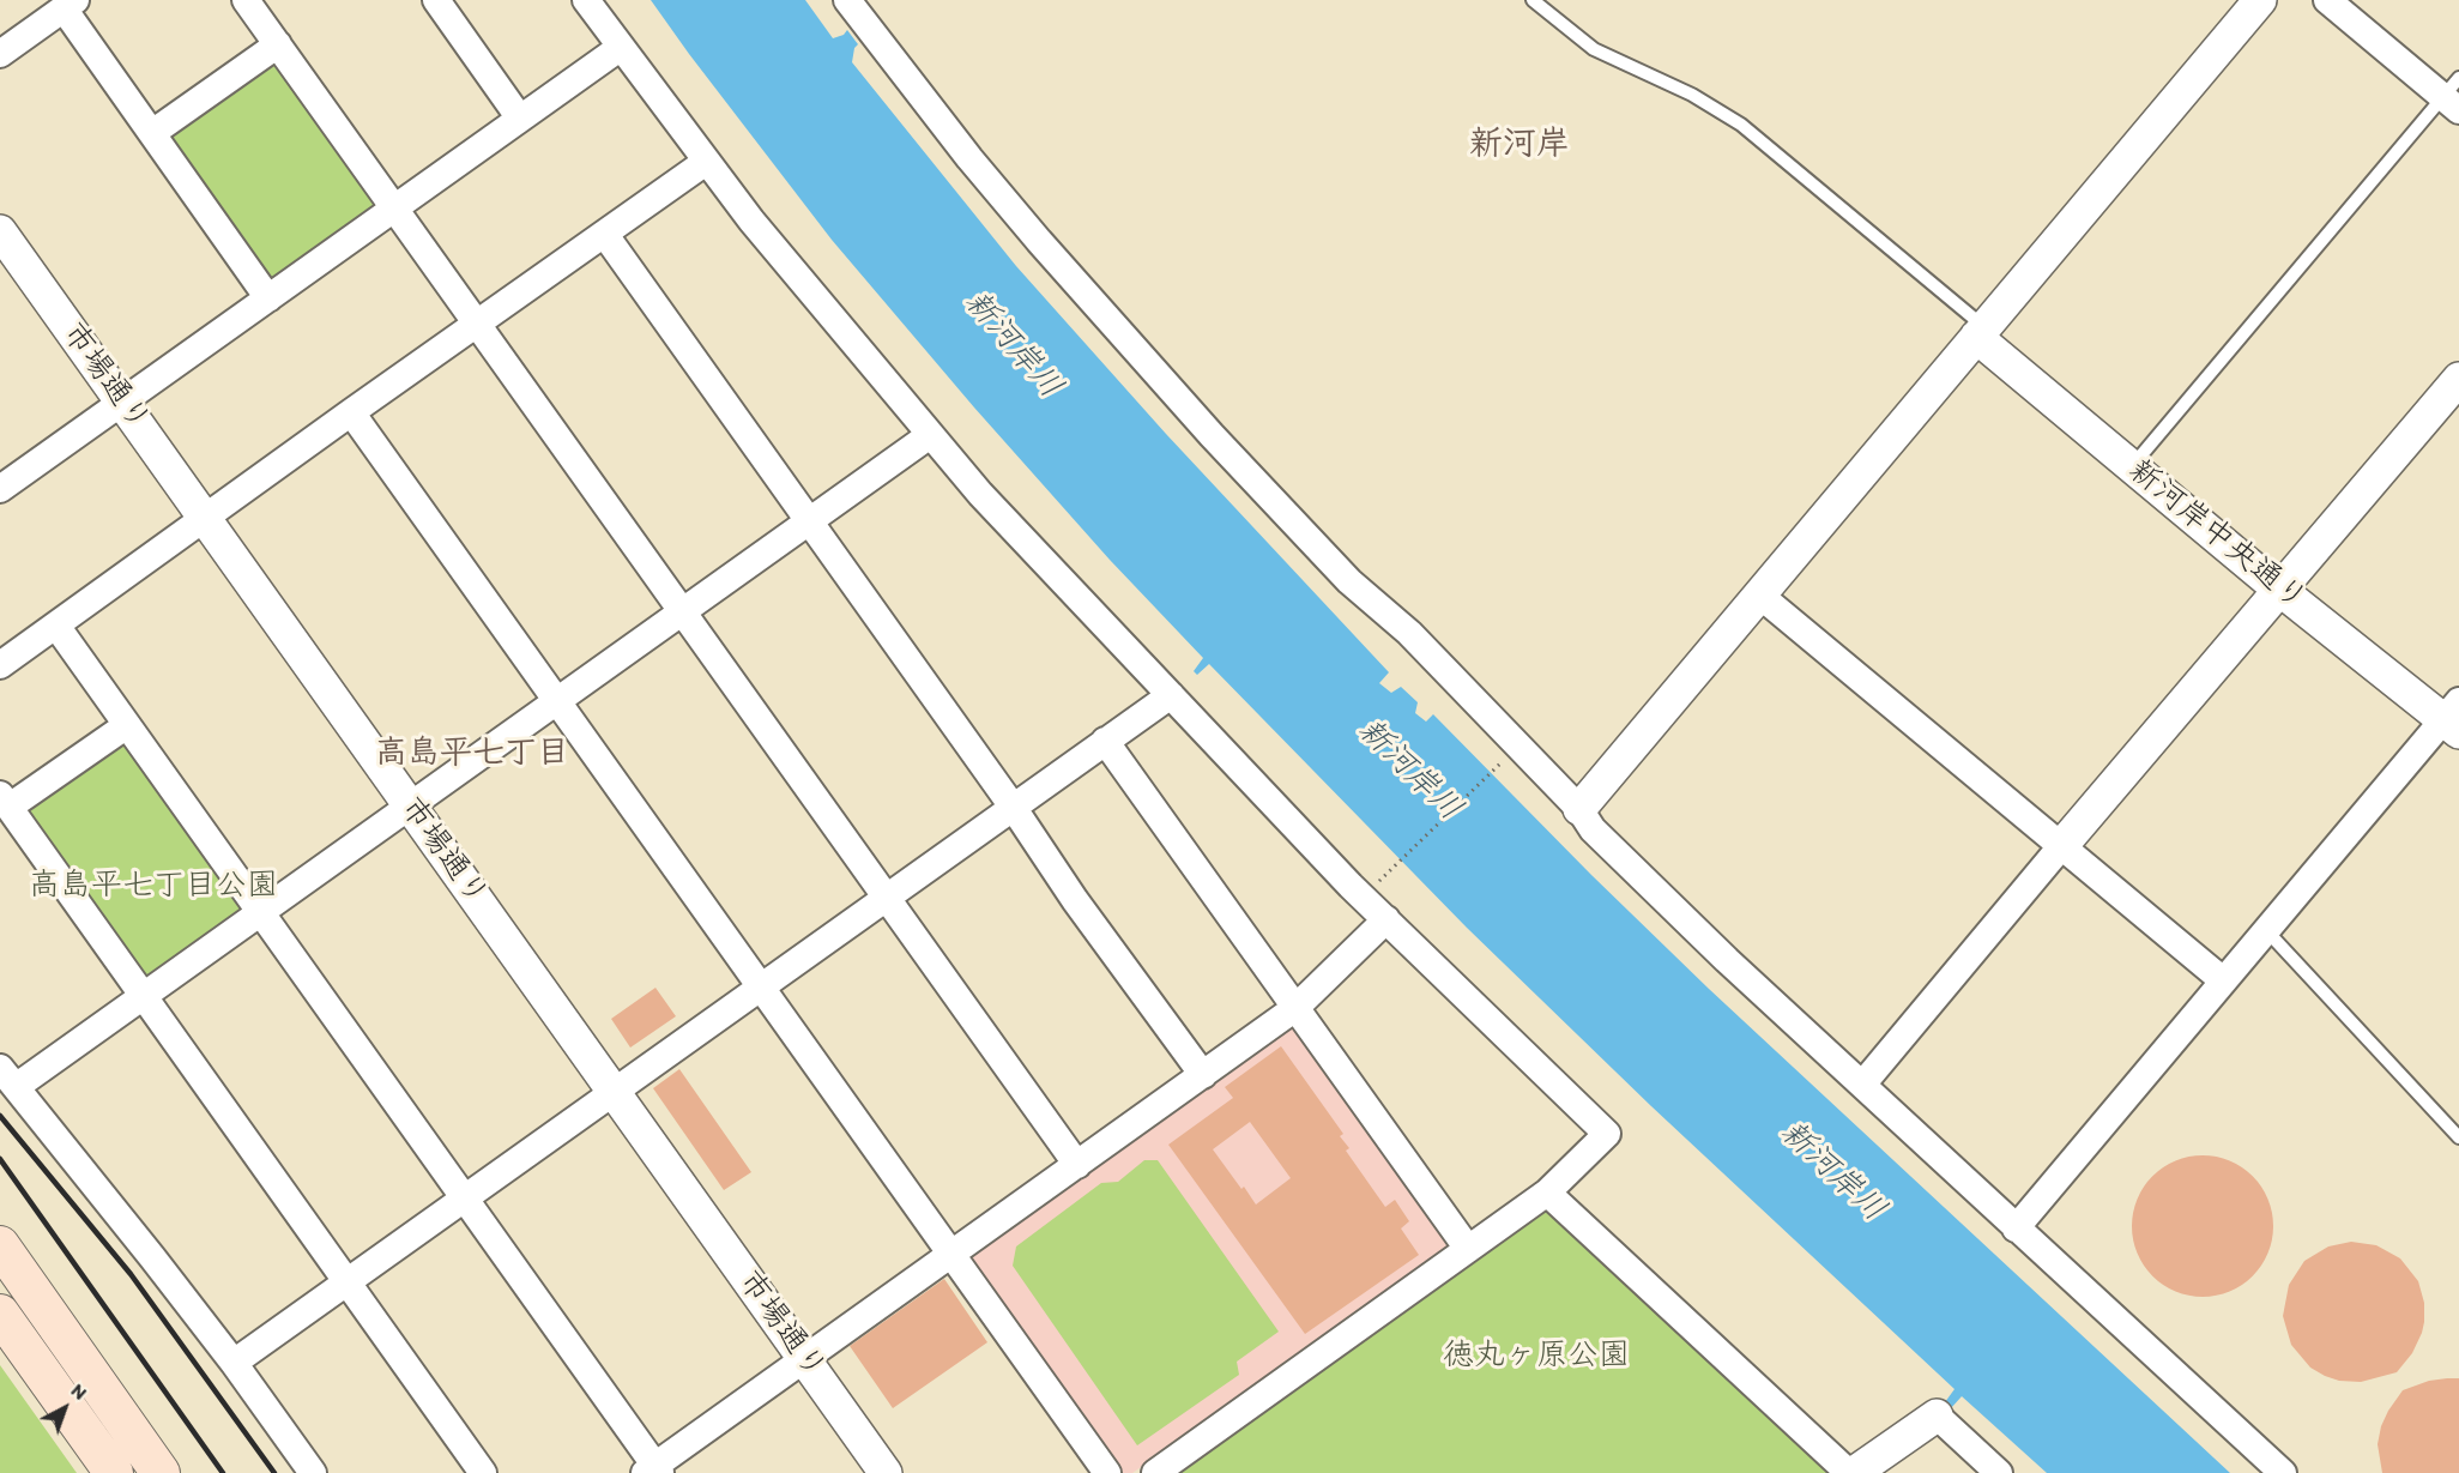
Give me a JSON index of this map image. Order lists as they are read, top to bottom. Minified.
{"streets":{"street":["市場通り","新河岸中央通り"]},"districts":["新河岸","高島平七丁目"],"water":["新河岸川"],"parks":["高島平七丁目公園","徳丸ヶ原公園"],"north":"top right"}
